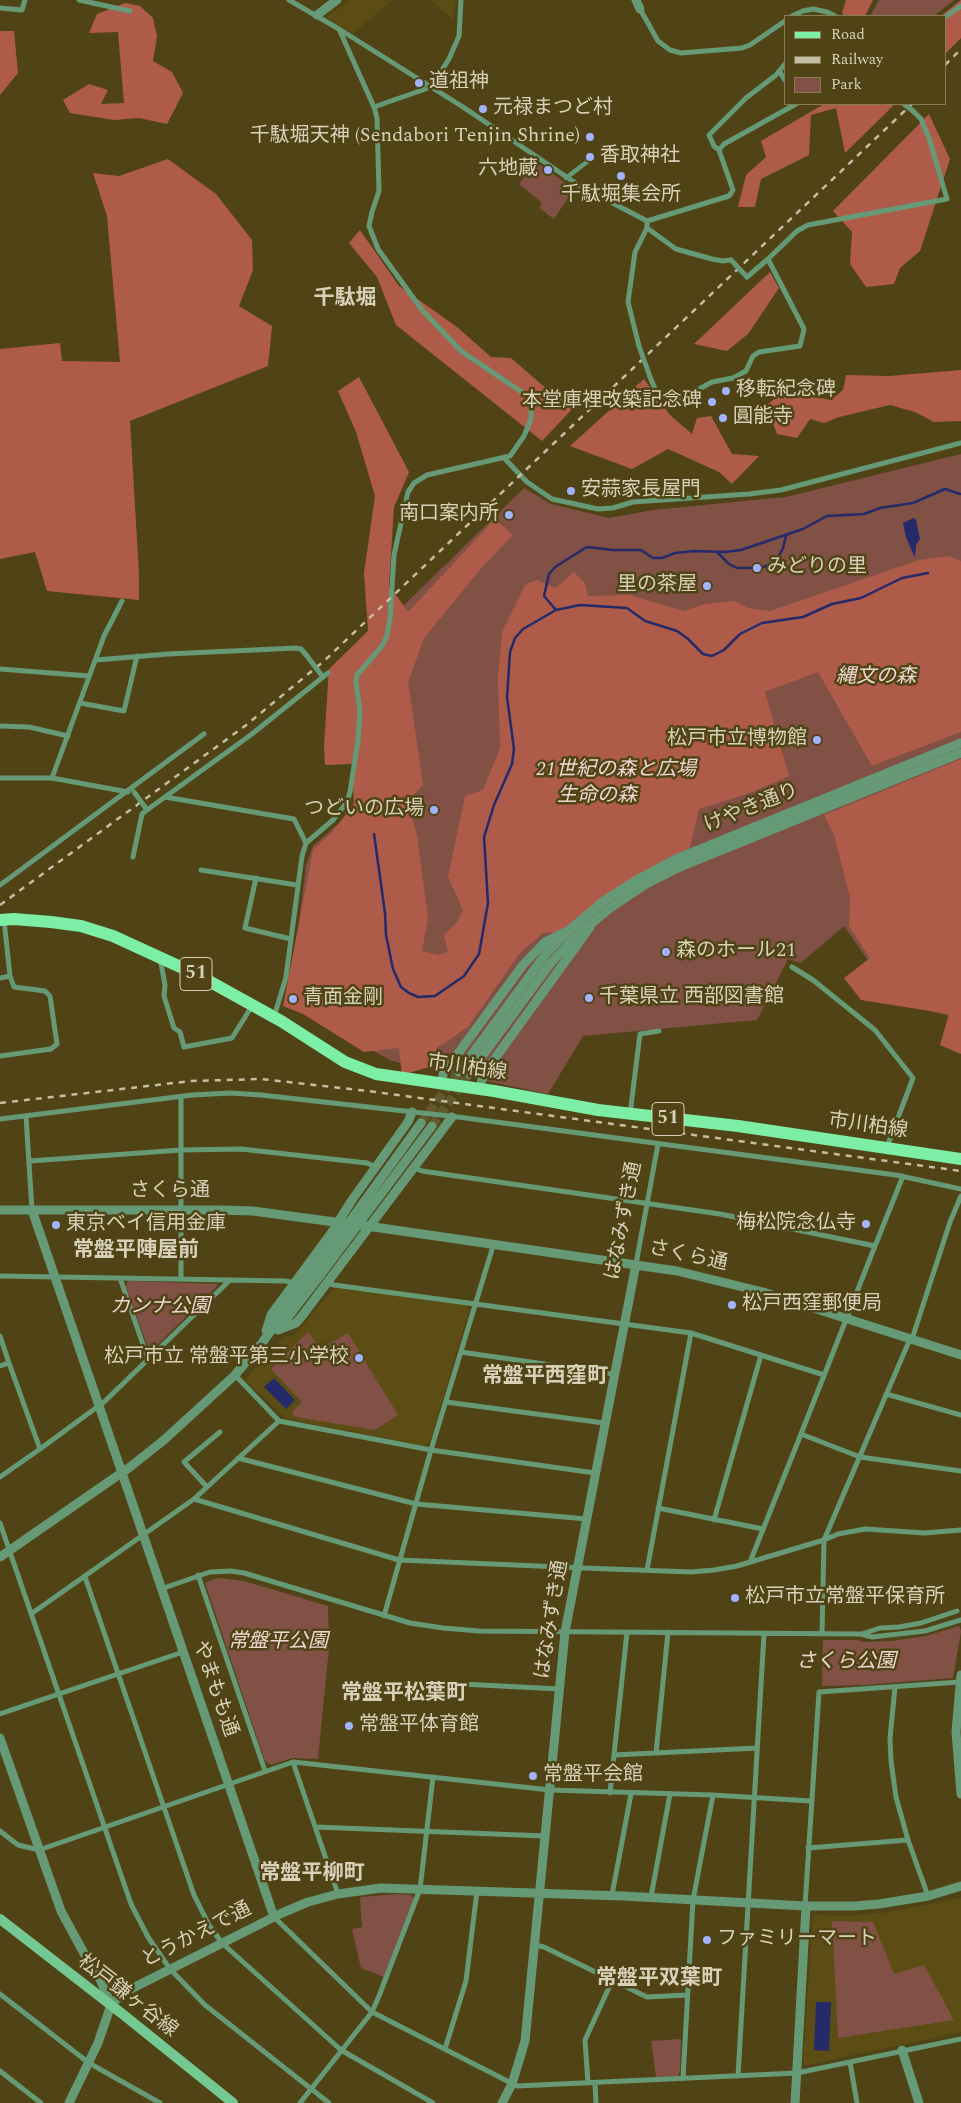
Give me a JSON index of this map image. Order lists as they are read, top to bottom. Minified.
{"streets":{"main road":["51","市川柏線","松戸鎌ヶ谷線"],"street":["けやき通り","さくら通","はなみずき通","やまもも通","とうかえで通"]},"crossings":[["さくら通","はなみずき通"],["さくら通","やまもも通"],["はなみずき通","とうかえで通"],["やまもも通","とうかえで通"],["とうかえで通","松戸鎌ヶ谷線"]],"districts":["千駄堀","常盤平陣屋前","常盤平西窪町","常盤平松葉町","常盤平柳町","常盤平双葉町"],"parks":["縄文の森","21世紀の森と広場","生命の森","カンナ公園","常盤平公園","さくら公園"],"places":["道祖神","元禄まつど村","千駄堀天神 (Sendabori Tenjin Shrine)","香取神社","六地蔵","千駄堀集会所","移転紀念碑","本堂庫裡改築記念碑","圓能寺","安蒜家長屋門","南口案内所","みどりの里","里の茶屋","松戸市立博物館","つどいの広場","森のホール21","千葉県立 西部図書館","青面金剛","梅松院念仏寺","東京ベイ信用金庫","松戸西窪郵便局","松戸市立 常盤平第三小学校","松戸市立常盤平保育所","常盤平体育館","常盤平会館","ファミリーマート"],"legend":["Road","Railway","Park"]}
